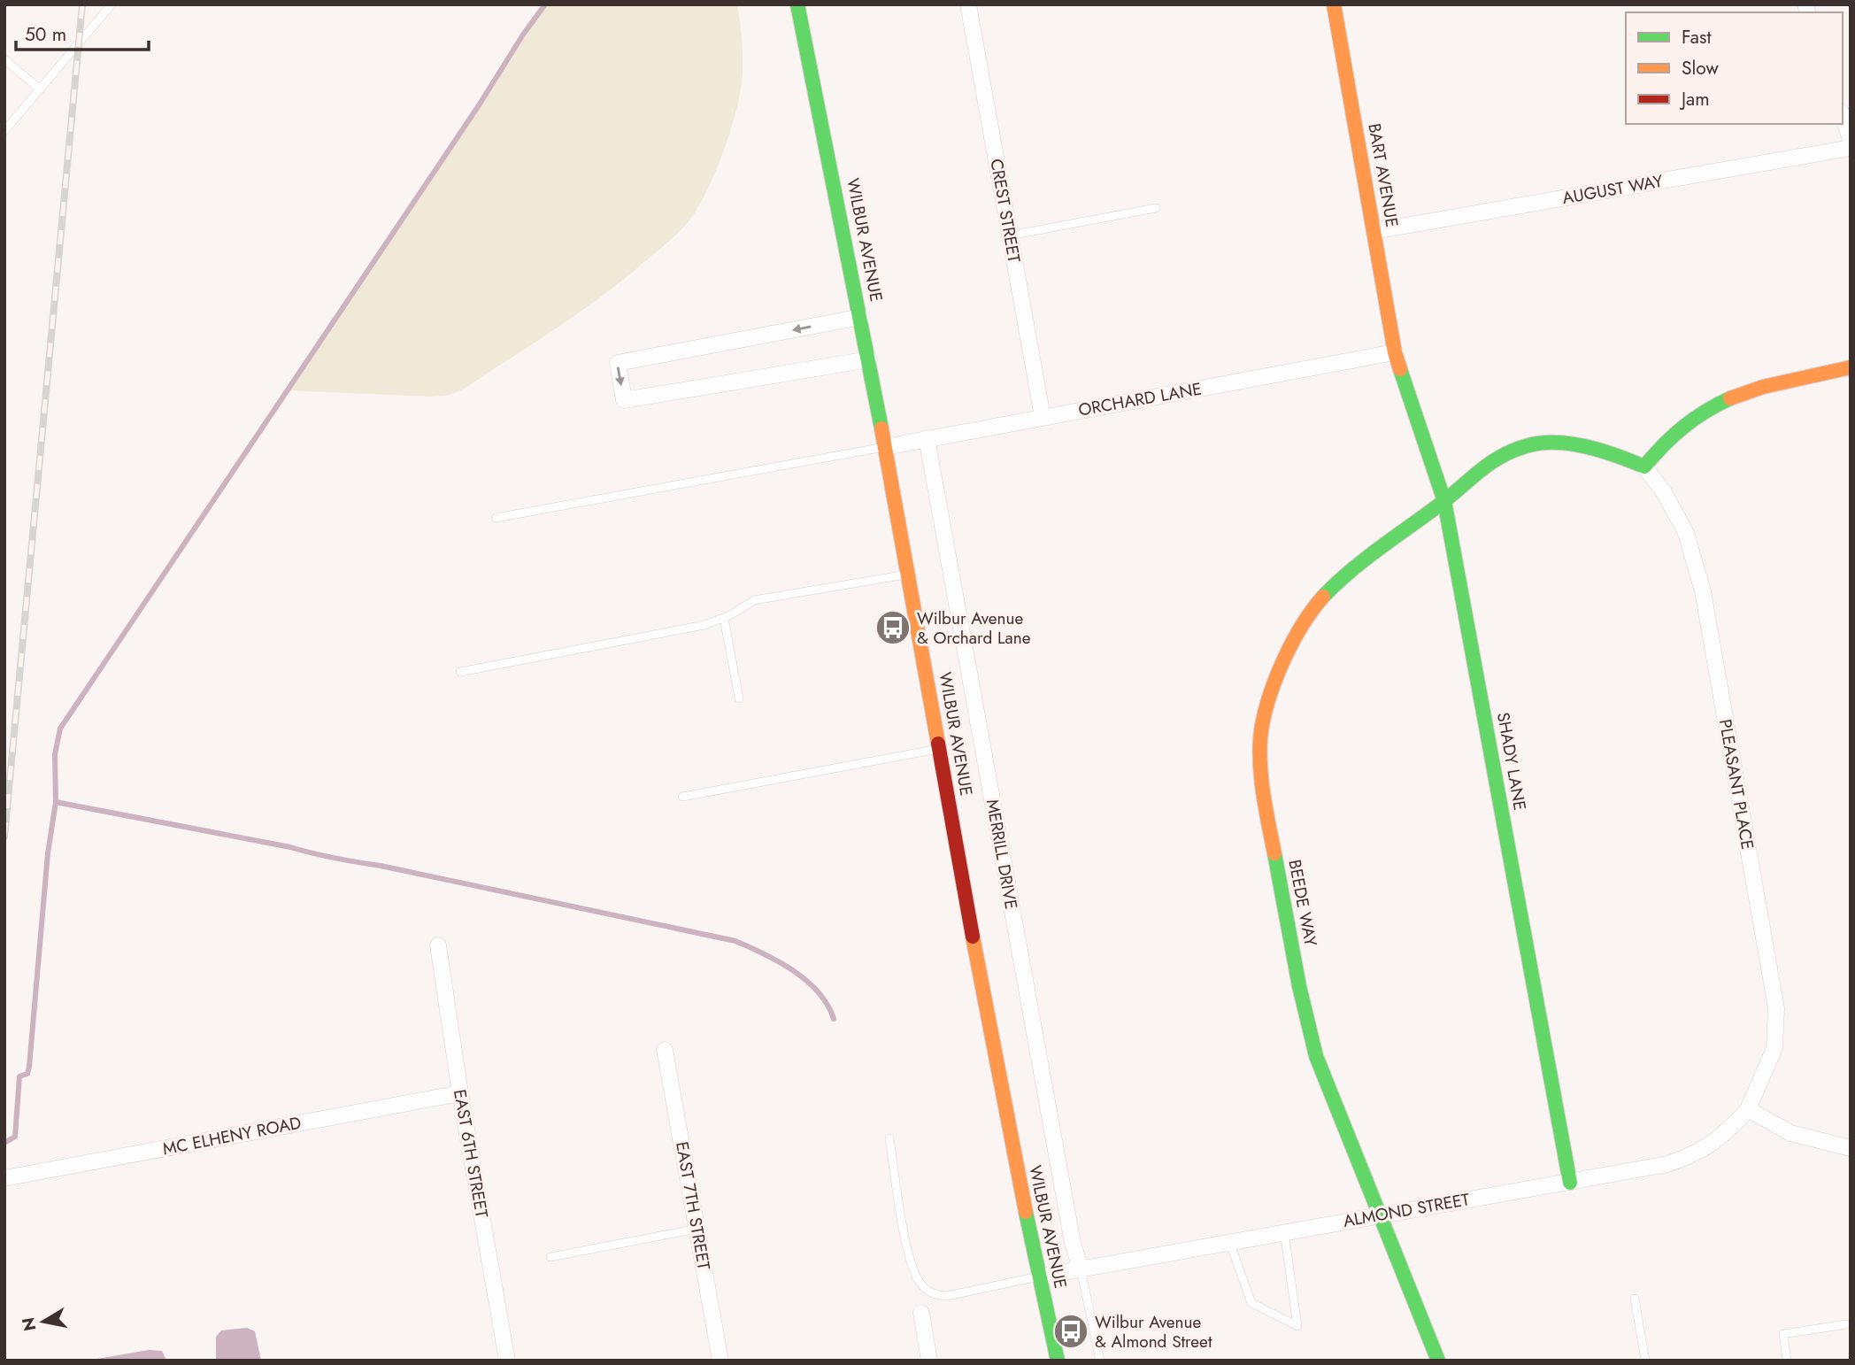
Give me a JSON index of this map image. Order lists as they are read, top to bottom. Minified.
{"streets":{"street":["BART AVENUE","AUGUST WAY","CREST STREET","WILBUR AVENUE","ORCHARD LANE","SHADY LANE","PLEASANT PLACE","MERRILL DRIVE","BEEDE WAY","MC ELHENY ROAD","EAST 6TH STREET","EAST 7TH STREET","ALMOND STREET"]},"crossings":[["BART AVENUE","AUGUST WAY"],["BART AVENUE","ORCHARD LANE"],["BART AVENUE","SHADY LANE"],["CREST STREET","ORCHARD LANE"],["WILBUR AVENUE","ORCHARD LANE"],["WILBUR AVENUE","ALMOND STREET"],["ORCHARD LANE","SHADY LANE"],["ORCHARD LANE","MERRILL DRIVE"],["SHADY LANE","BEEDE WAY"],["SHADY LANE","ALMOND STREET"],["PLEASANT PLACE","BEEDE WAY"],["PLEASANT PLACE","ALMOND STREET"],["MERRILL DRIVE","ALMOND STREET"],["BEEDE WAY","ALMOND STREET"],["MC ELHENY ROAD","EAST 6TH STREET"]],"places":{"bus stop":["Wilbur Avenue & Orchard Lane","Wilbur Avenue & Almond Street"]},"legend":["Fast","Slow","Jam"],"scale_bar":"50 m","north":"left"}
